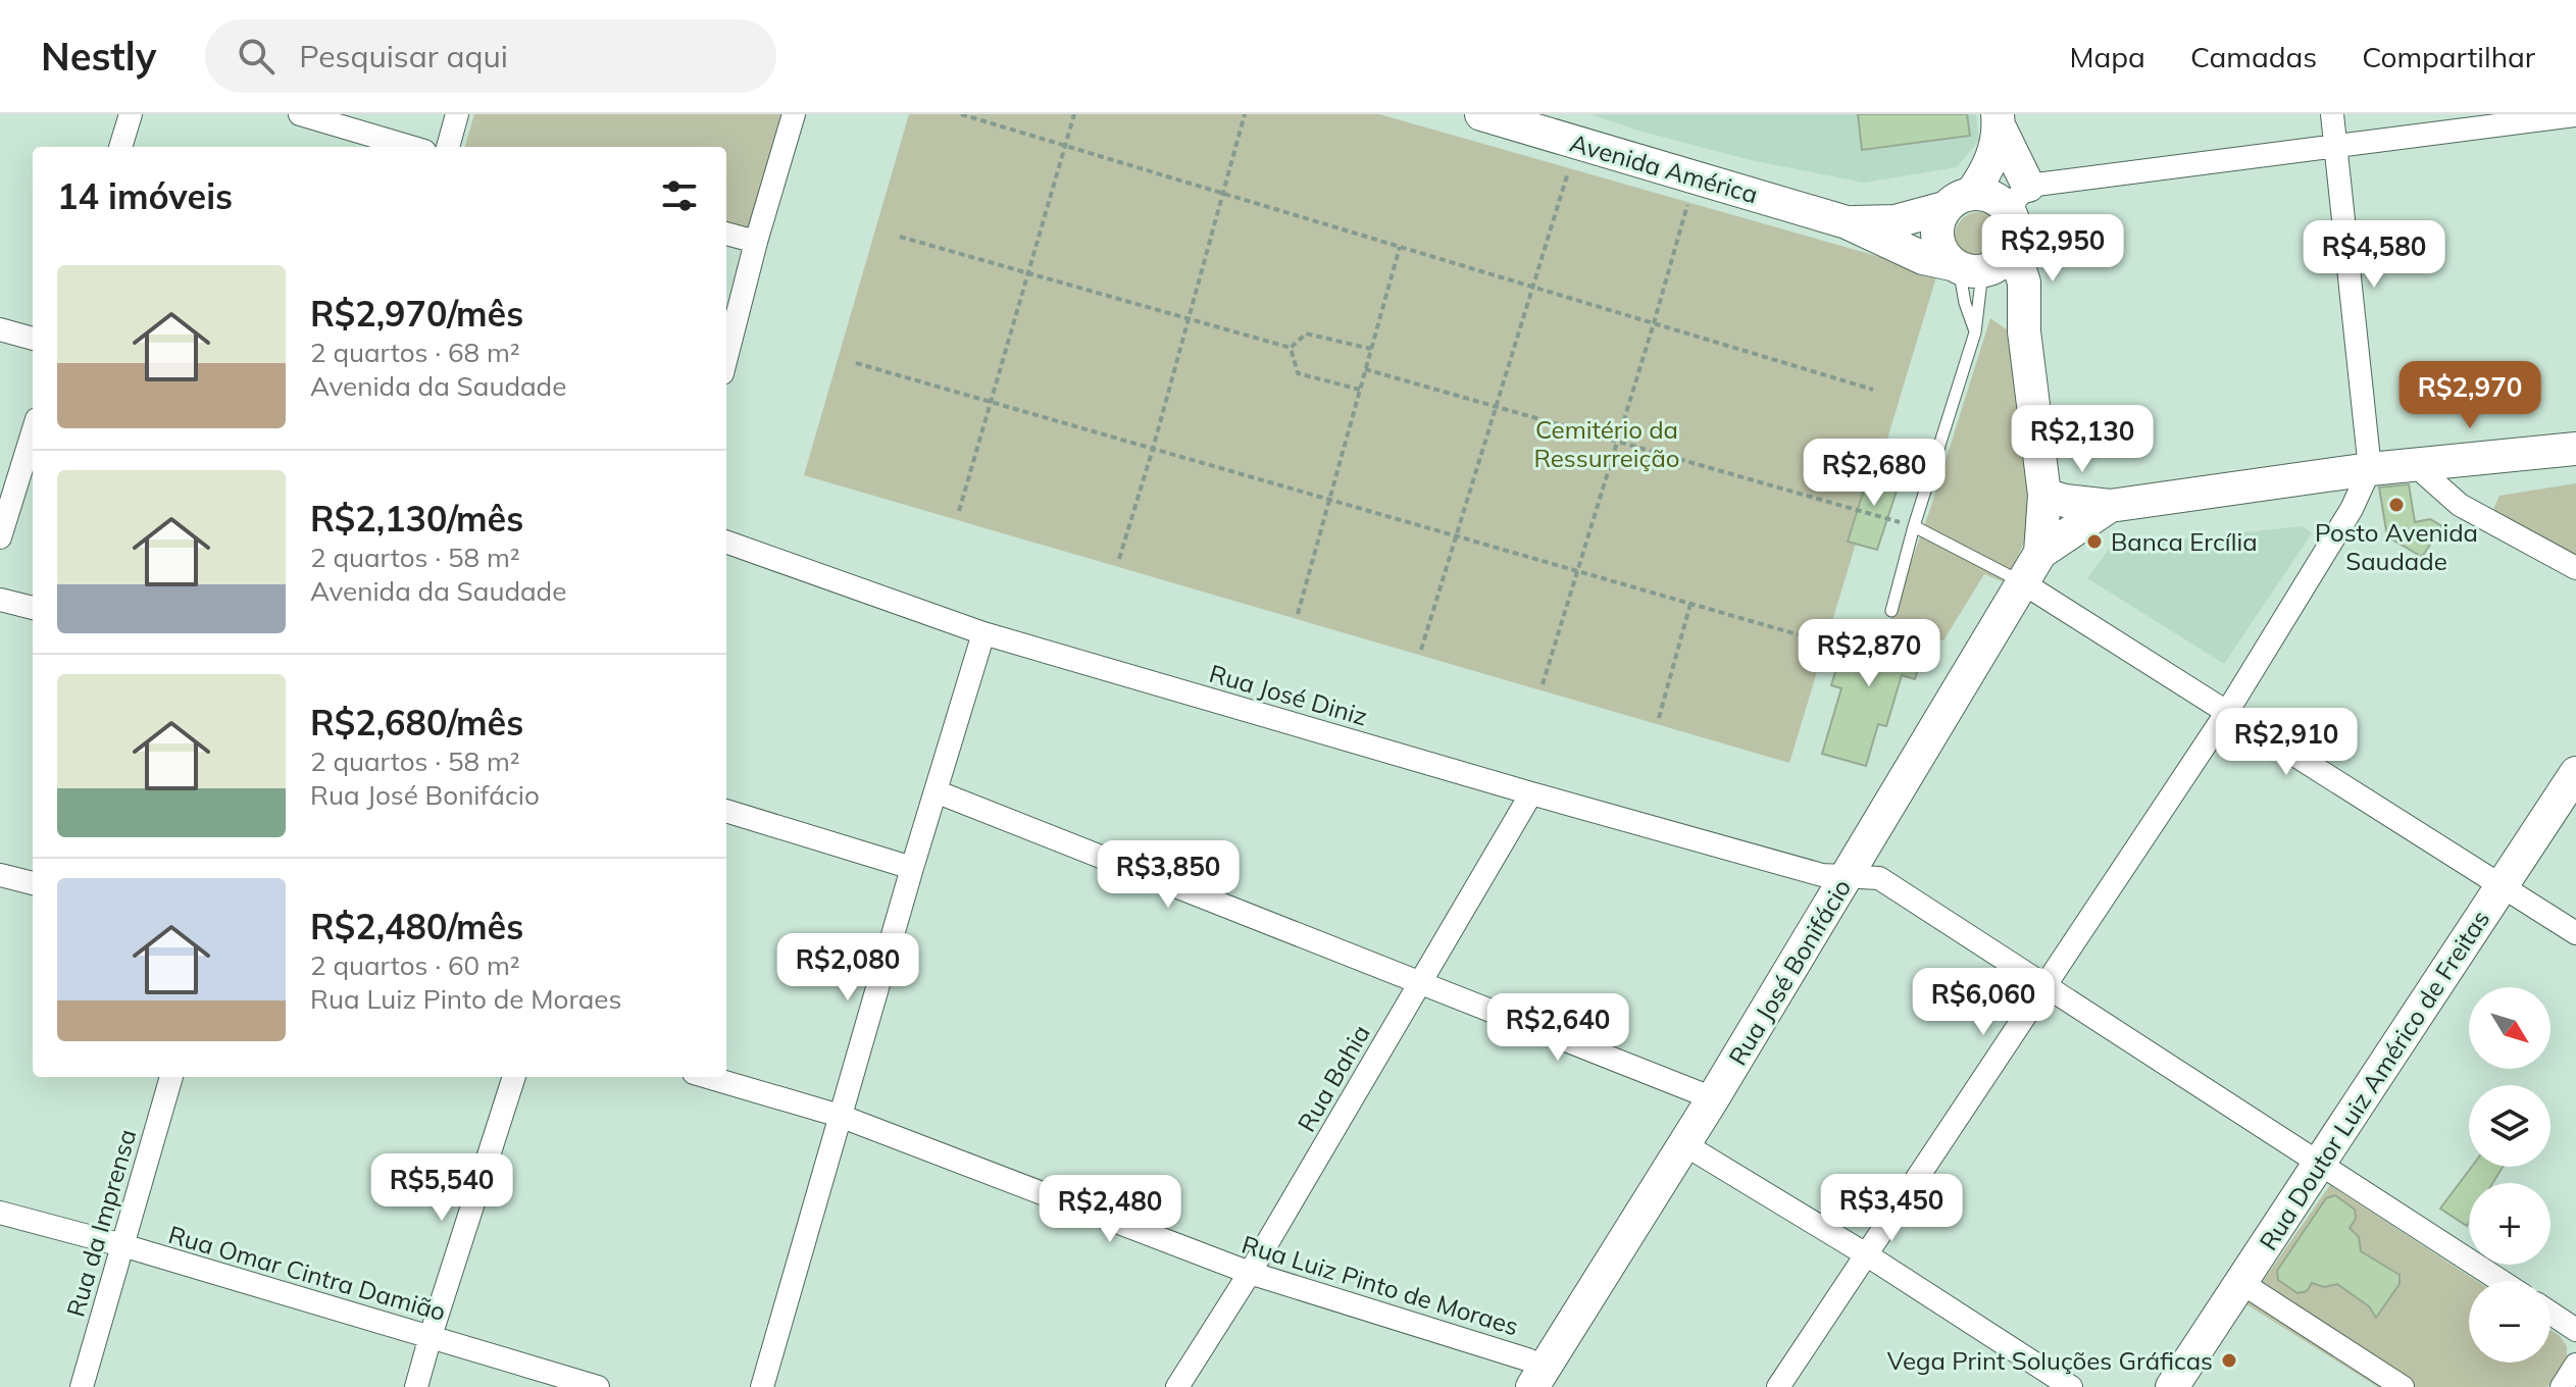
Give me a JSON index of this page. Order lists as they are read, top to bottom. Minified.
{"streets":{"street":["Avenida América","Rua José Diniz","Rua José Bonifácio","Rua Bahia","Rua Doutor Luiz Américo de Freitas","Rua da Imprensa","Rua Omar Cintra Damião","Rua Luiz Pinto de Moraes"]},"crossings":[["Rua José Diniz","Rua José Bonifácio"],["Rua José Diniz","Rua Bahia"],["Rua José Diniz","Rua Doutor Luiz Américo de Freitas"],["Rua José Bonifácio","Rua Luiz Pinto de Moraes"],["Rua Bahia","Rua Luiz Pinto de Moraes"],["Rua da Imprensa","Rua Omar Cintra Damião"]],"parks":["Cemitério da Ressurreição"],"places":["Posto Avenida Saudade","Banca Ercília","Vega Print Soluções Gráficas"],"north":"bottom right","page":{"header":"Nestly","search":"Pesquisar aqui","nav":["Mapa","Camadas","Compartilhar"],"heading":"14 imóveis","price":["R$2,950","R$4,580","R$2,970","R$2,130","R$2,680","R$2,870","R$2,910","R$3,850","R$2,080","R$6,060","R$2,640","R$5,540","R$3,450","R$2,480"],"list":[{"name":"R$2,970/mês","note":"2 quartos · 68 m² · Avenida da Saudade"},{"name":"R$2,130/mês","note":"2 quartos · 58 m² · Avenida da Saudade"},{"name":"R$2,680/mês","note":"2 quartos · 58 m² · Rua José Bonifácio"},{"name":"R$2,480/mês","note":"2 quartos · 60 m² · Rua Luiz Pinto de Moraes"}],"map_buttons":["+","−"]}}
